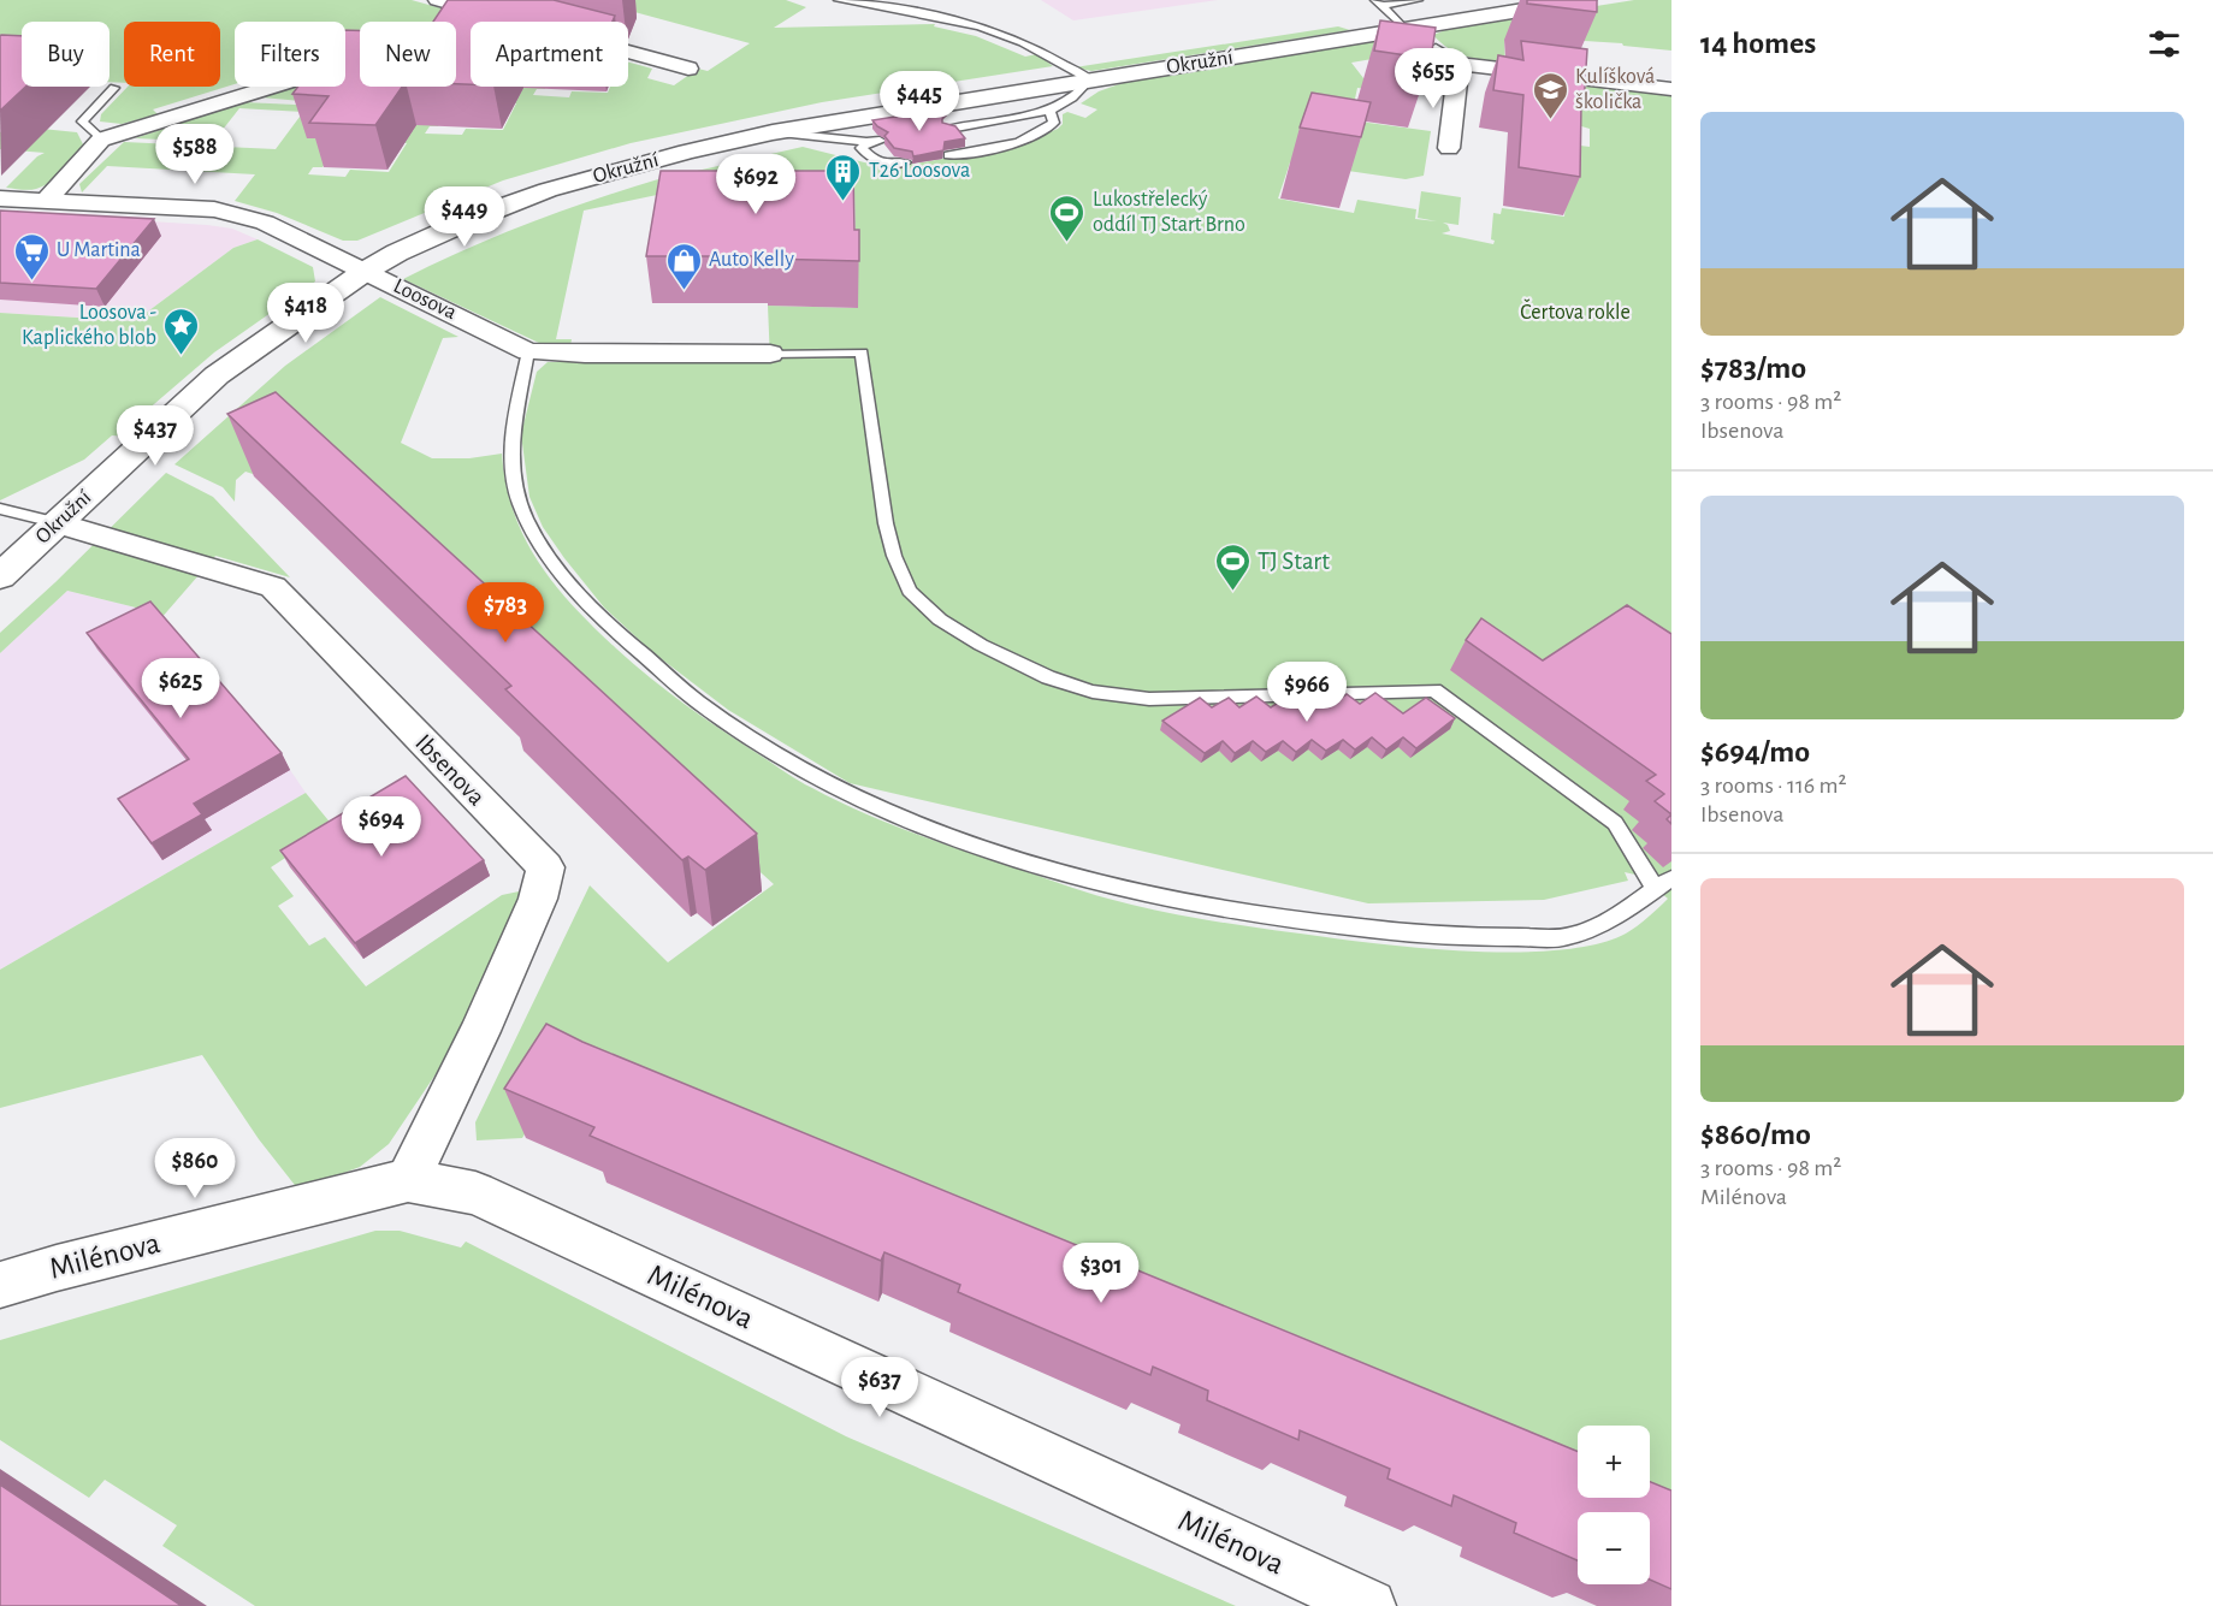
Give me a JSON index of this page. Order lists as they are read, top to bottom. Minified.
{"streets":{"street":["Okružní","Loosova","Ibsenova","Milénova"]},"crossings":[["Okružní","Loosova"],["Okružní","Ibsenova"],["Ibsenova","Milénova"]],"parks":["Čertova rokle"],"places":{"school or university":["Kulíšková školička"],"building":["T26 Loosova"],"sports":["Lukostřelecký oddíl TJ Start Brno","TJ Start"],"supermarket":["U Martina"],"shop":["Auto Kelly"],"place":["Loosova - Kaplického blob"]},"page":{"heading":"14 homes","chip":["Buy","Rent","Filters","New","Apartment"],"price":["$655","$445","$588","$692","$449","$418","$437","$783","$625","$966","$694","$860","$301","$637"],"list":[{"name":"$783/mo","note":"3 rooms · 98 m² · Ibsenova"},{"name":"$694/mo","note":"3 rooms · 116 m² · Ibsenova"},{"name":"$860/mo","note":"3 rooms · 98 m² · Milénova"}],"map_buttons":["+","−"]}}
